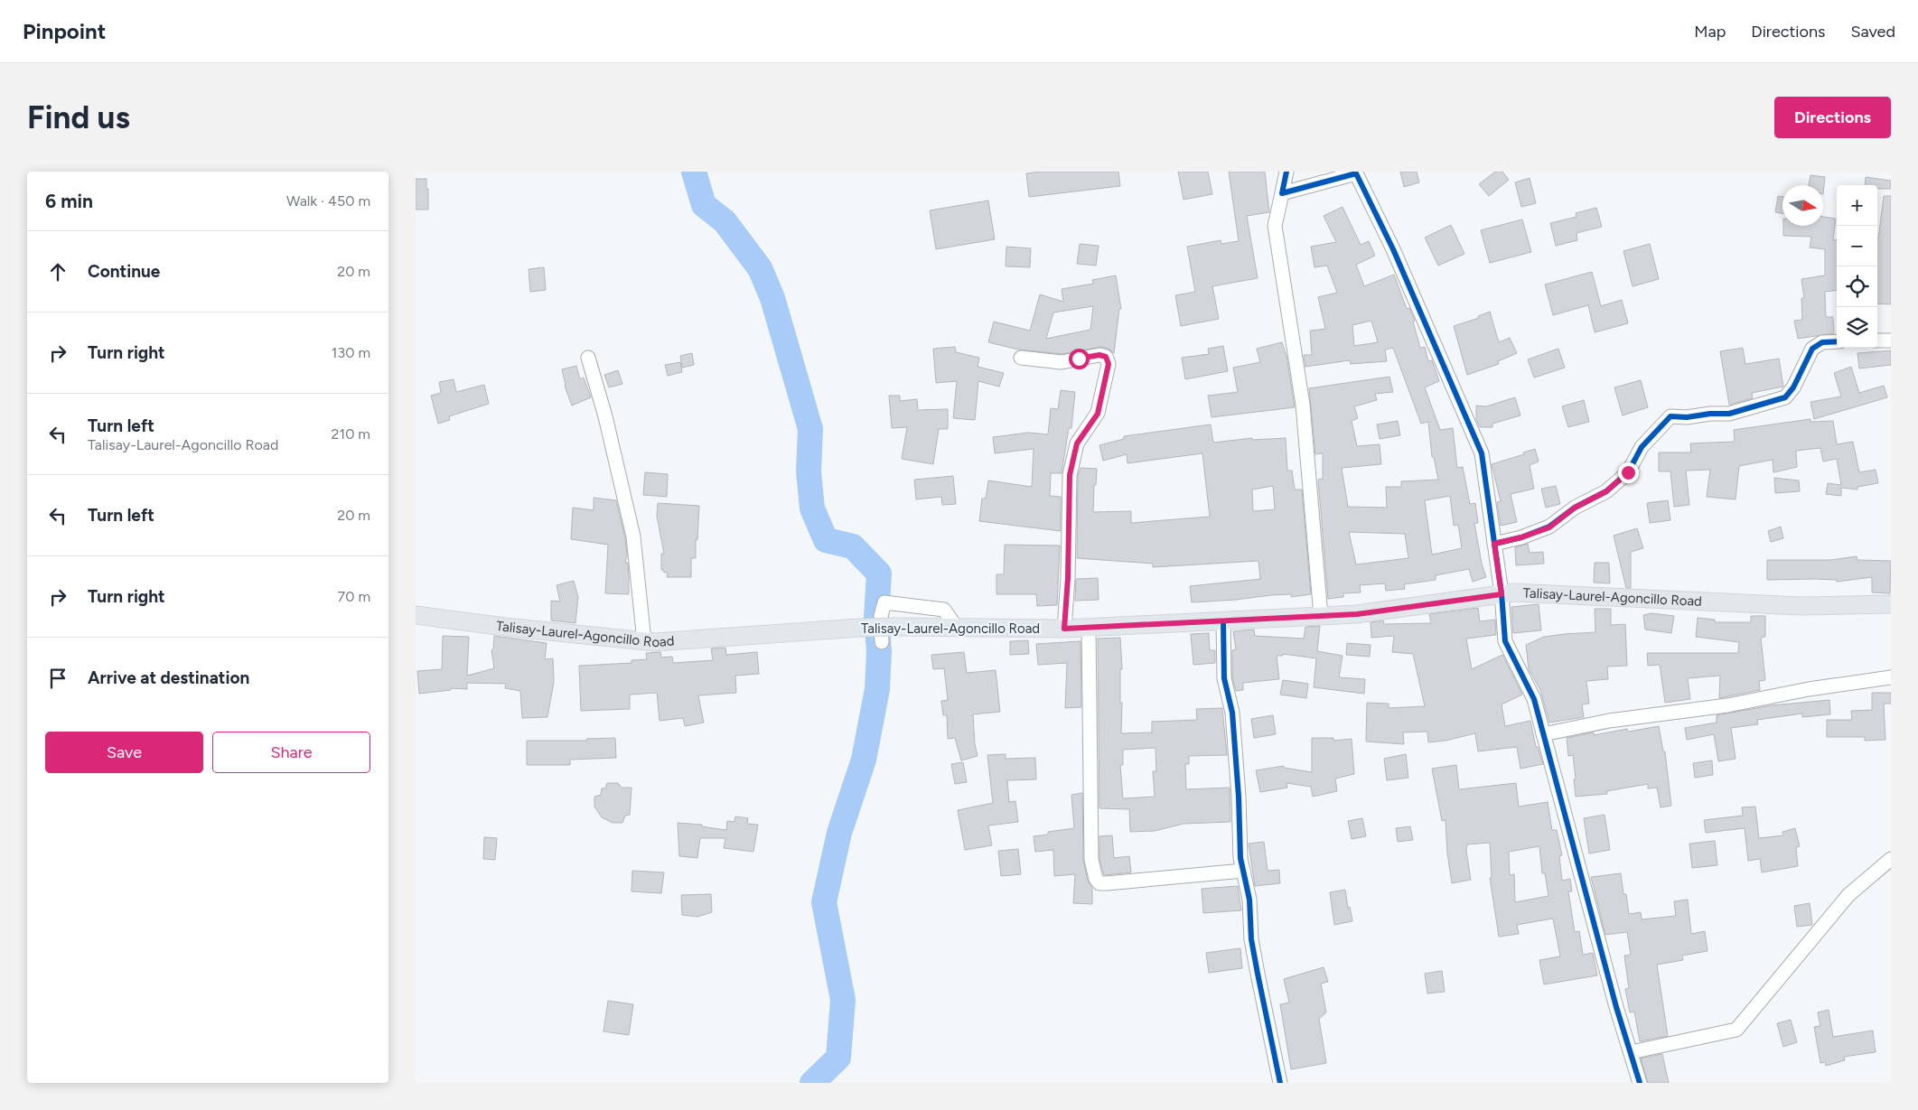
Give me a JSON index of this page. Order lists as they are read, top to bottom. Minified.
{"streets":{"main road":["Talisay-Laurel-Agoncillo Road"]},"north":"right","page":{"header":"Pinpoint","nav":["Map","Directions","Saved"],"buttons":["Directions",["Save","Share"]],"title":"Find us","heading":["6 min","Walk · 450 m"],"map_buttons":["+","−"],"list":[["Continue","20 m"],["Turn right","130 m"],["Turn left","Talisay-Laurel-Agoncillo Road","210 m"],["Turn left","20 m"],["Turn right","70 m"],"Arrive at destination"]}}
